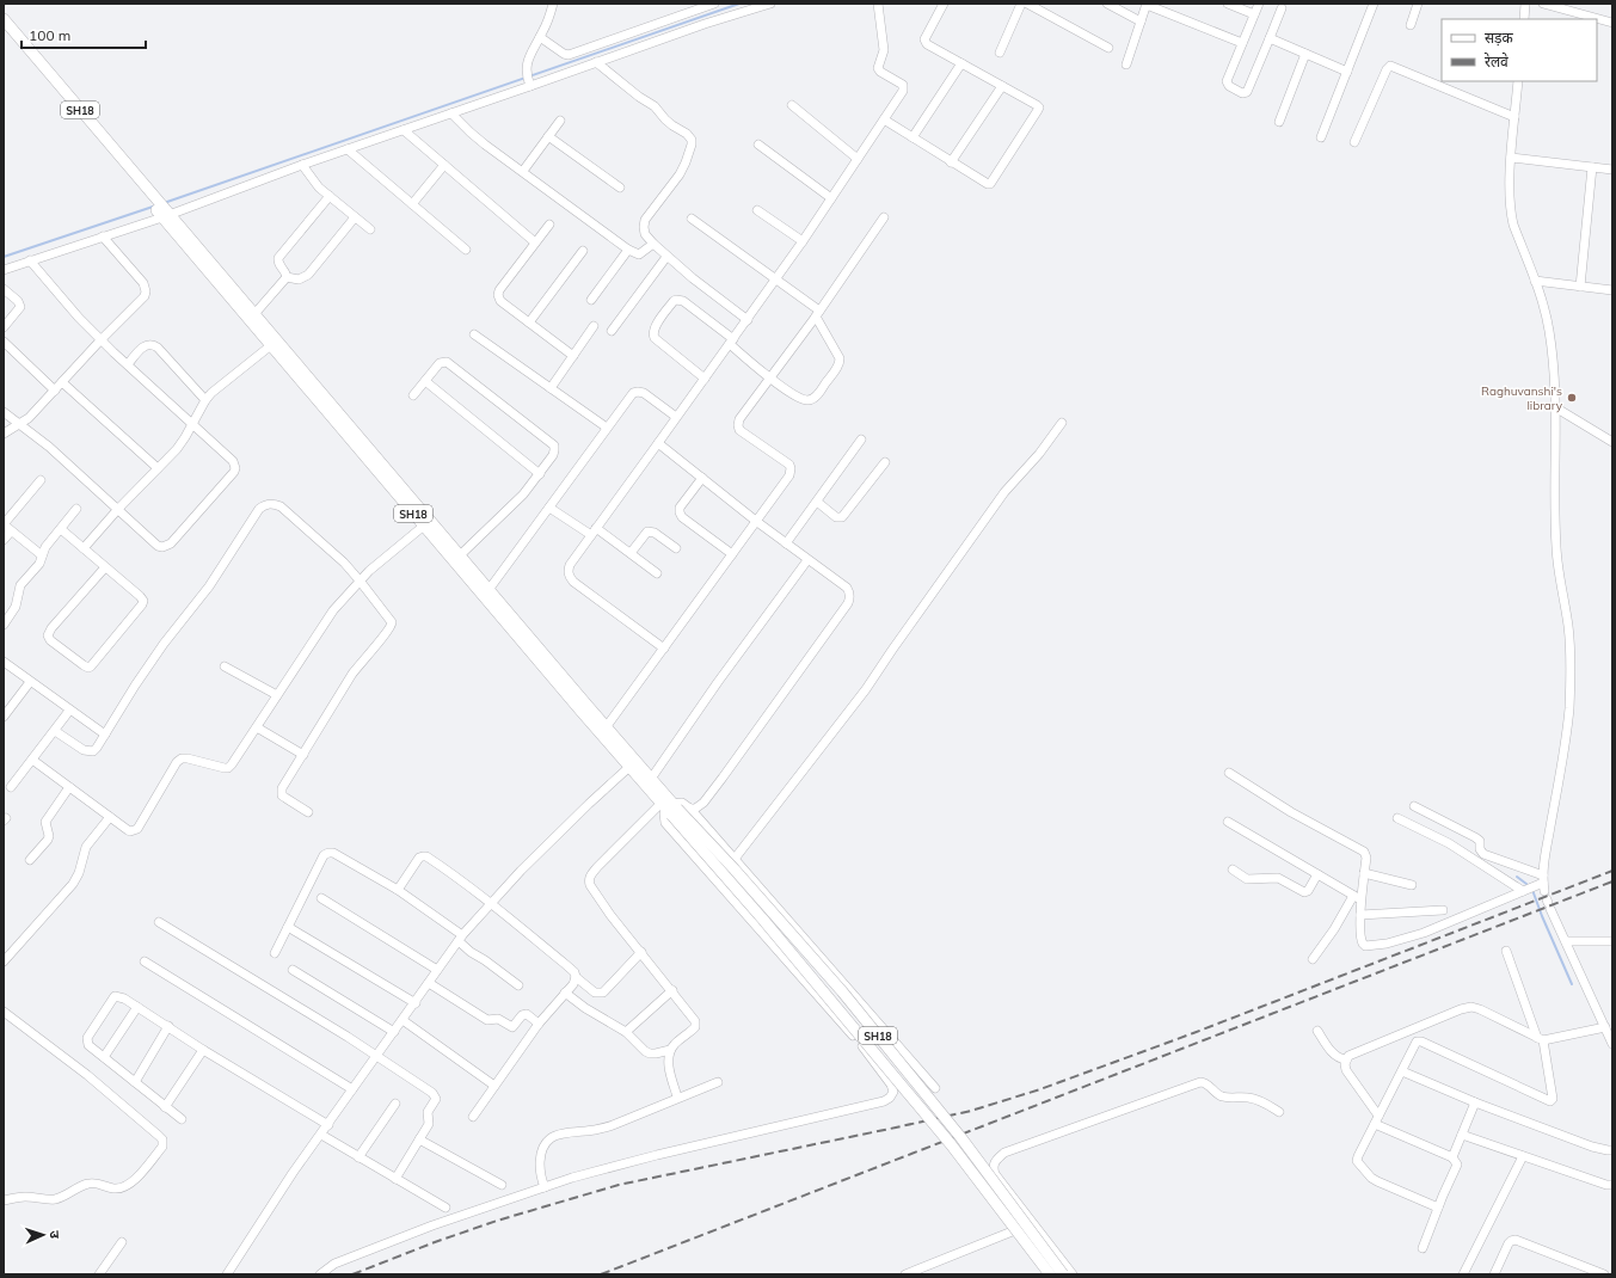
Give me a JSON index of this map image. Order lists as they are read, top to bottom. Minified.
{"streets":{"main road":["SH18"]},"places":["Raghuvanshi's library"],"legend":["सड़क","रेलवे"],"scale_bar":"100 m","north":"right"}
